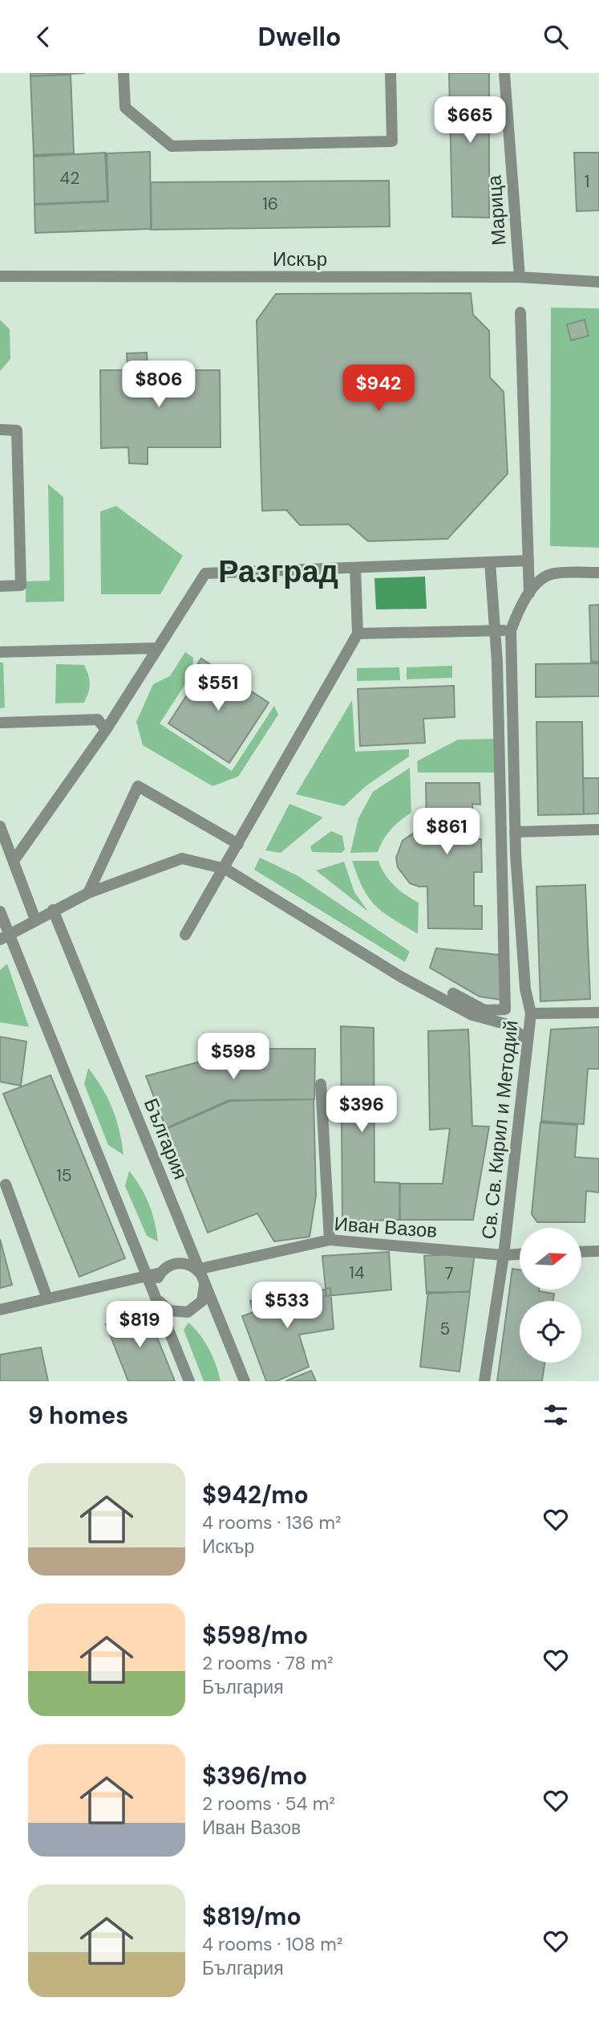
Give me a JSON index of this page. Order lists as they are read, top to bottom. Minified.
{"streets":{"street":["Марица","Искър","Св. Св. Кирил и Методий","България","Иван Вазов"]},"crossings":[["Марица","Искър"],["Св. Св. Кирил и Методий","Иван Вазов"],["България","Иван Вазов"]],"districts":["Разград"],"house_numbers":["42","1","16","15","14","7","5"],"north":"right","page":{"header":"Dwello","price":["$665","$806","$942","$551","$861","$598","$396","$533","$819"],"heading":"9 homes","list":[{"name":"$942/mo","note":"4 rooms · 136 m² · Искър"},{"name":"$598/mo","note":"2 rooms · 78 m² · България"},{"name":"$396/mo","note":"2 rooms · 54 m² · Иван Вазов"},{"name":"$819/mo","note":"4 rooms · 108 m² · България"}]}}
